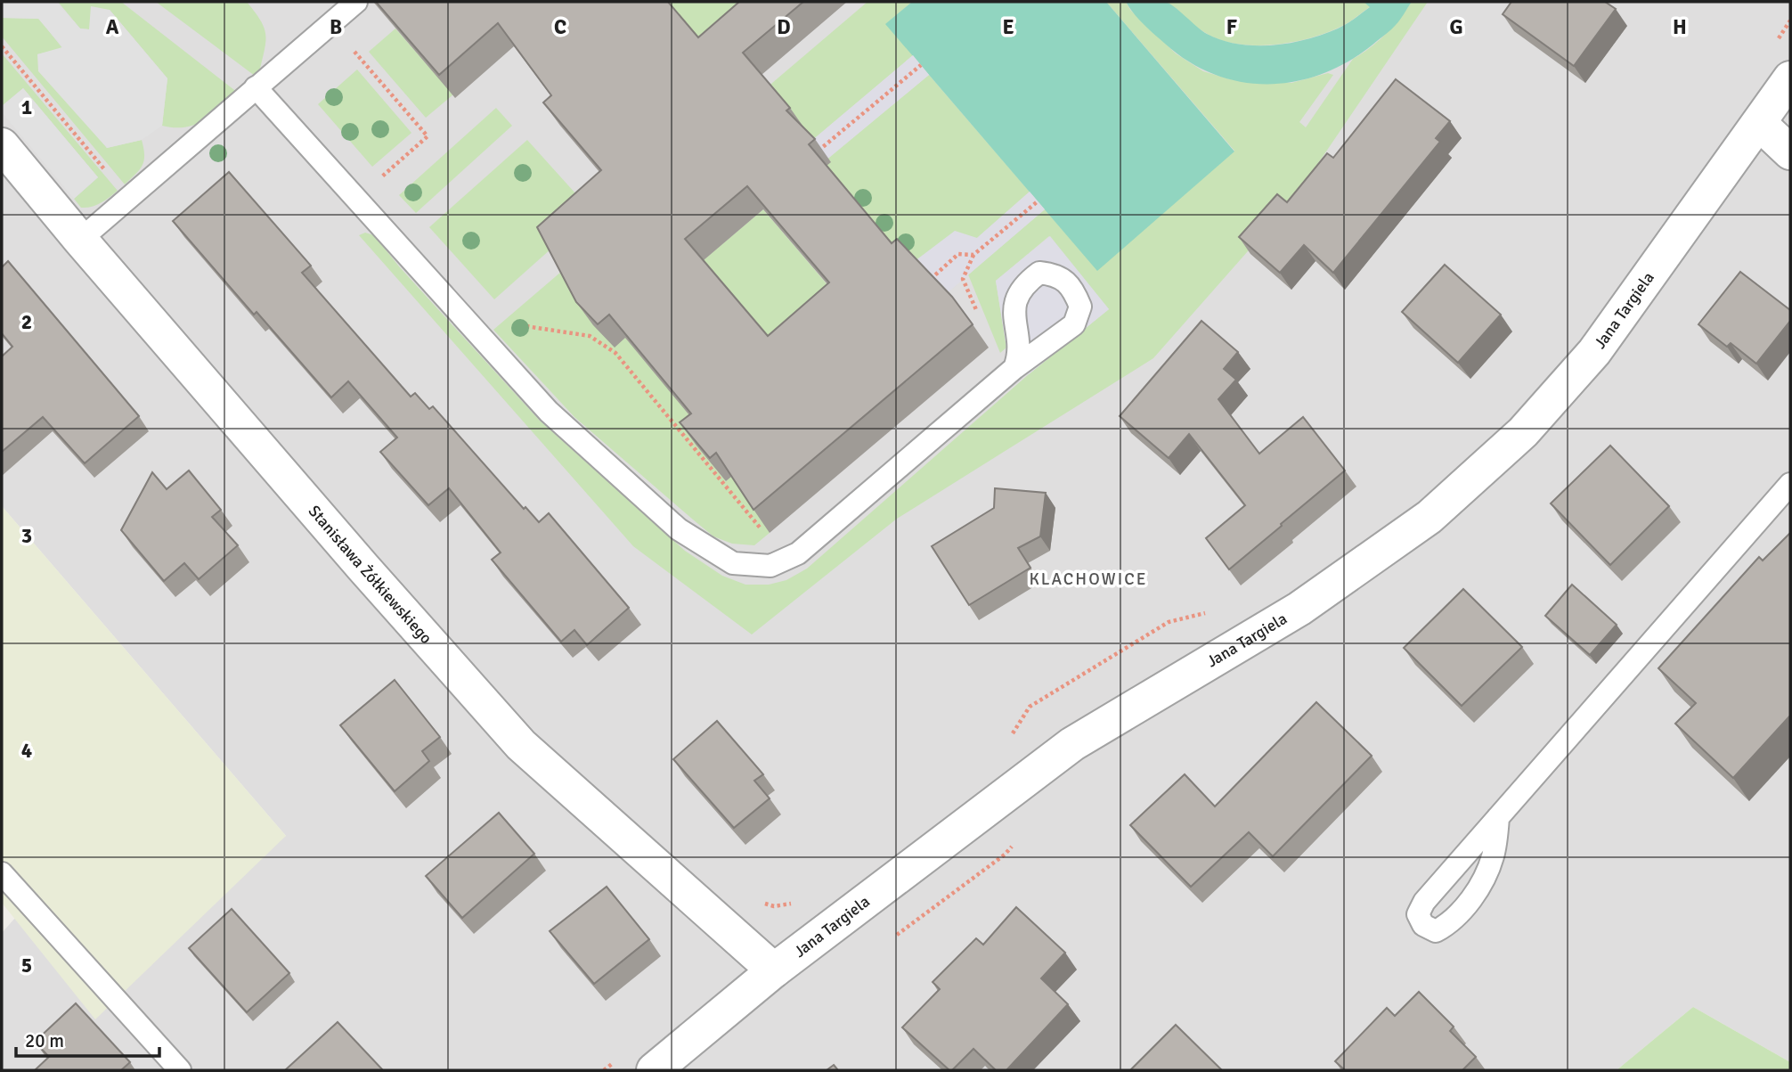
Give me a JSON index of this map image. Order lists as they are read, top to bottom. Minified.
{"streets":{"street":["Jana Targiela","Stanisława Żółkiewskiego"]},"crossings":[["Jana Targiela","Stanisława Żółkiewskiego"]],"districts":["KLACHOWICE"],"scale_bar":"20 m","grid":{"columns":["A","B","C","D","E","F","G","H"],"rows":["1","2","3","4","5"]}}
